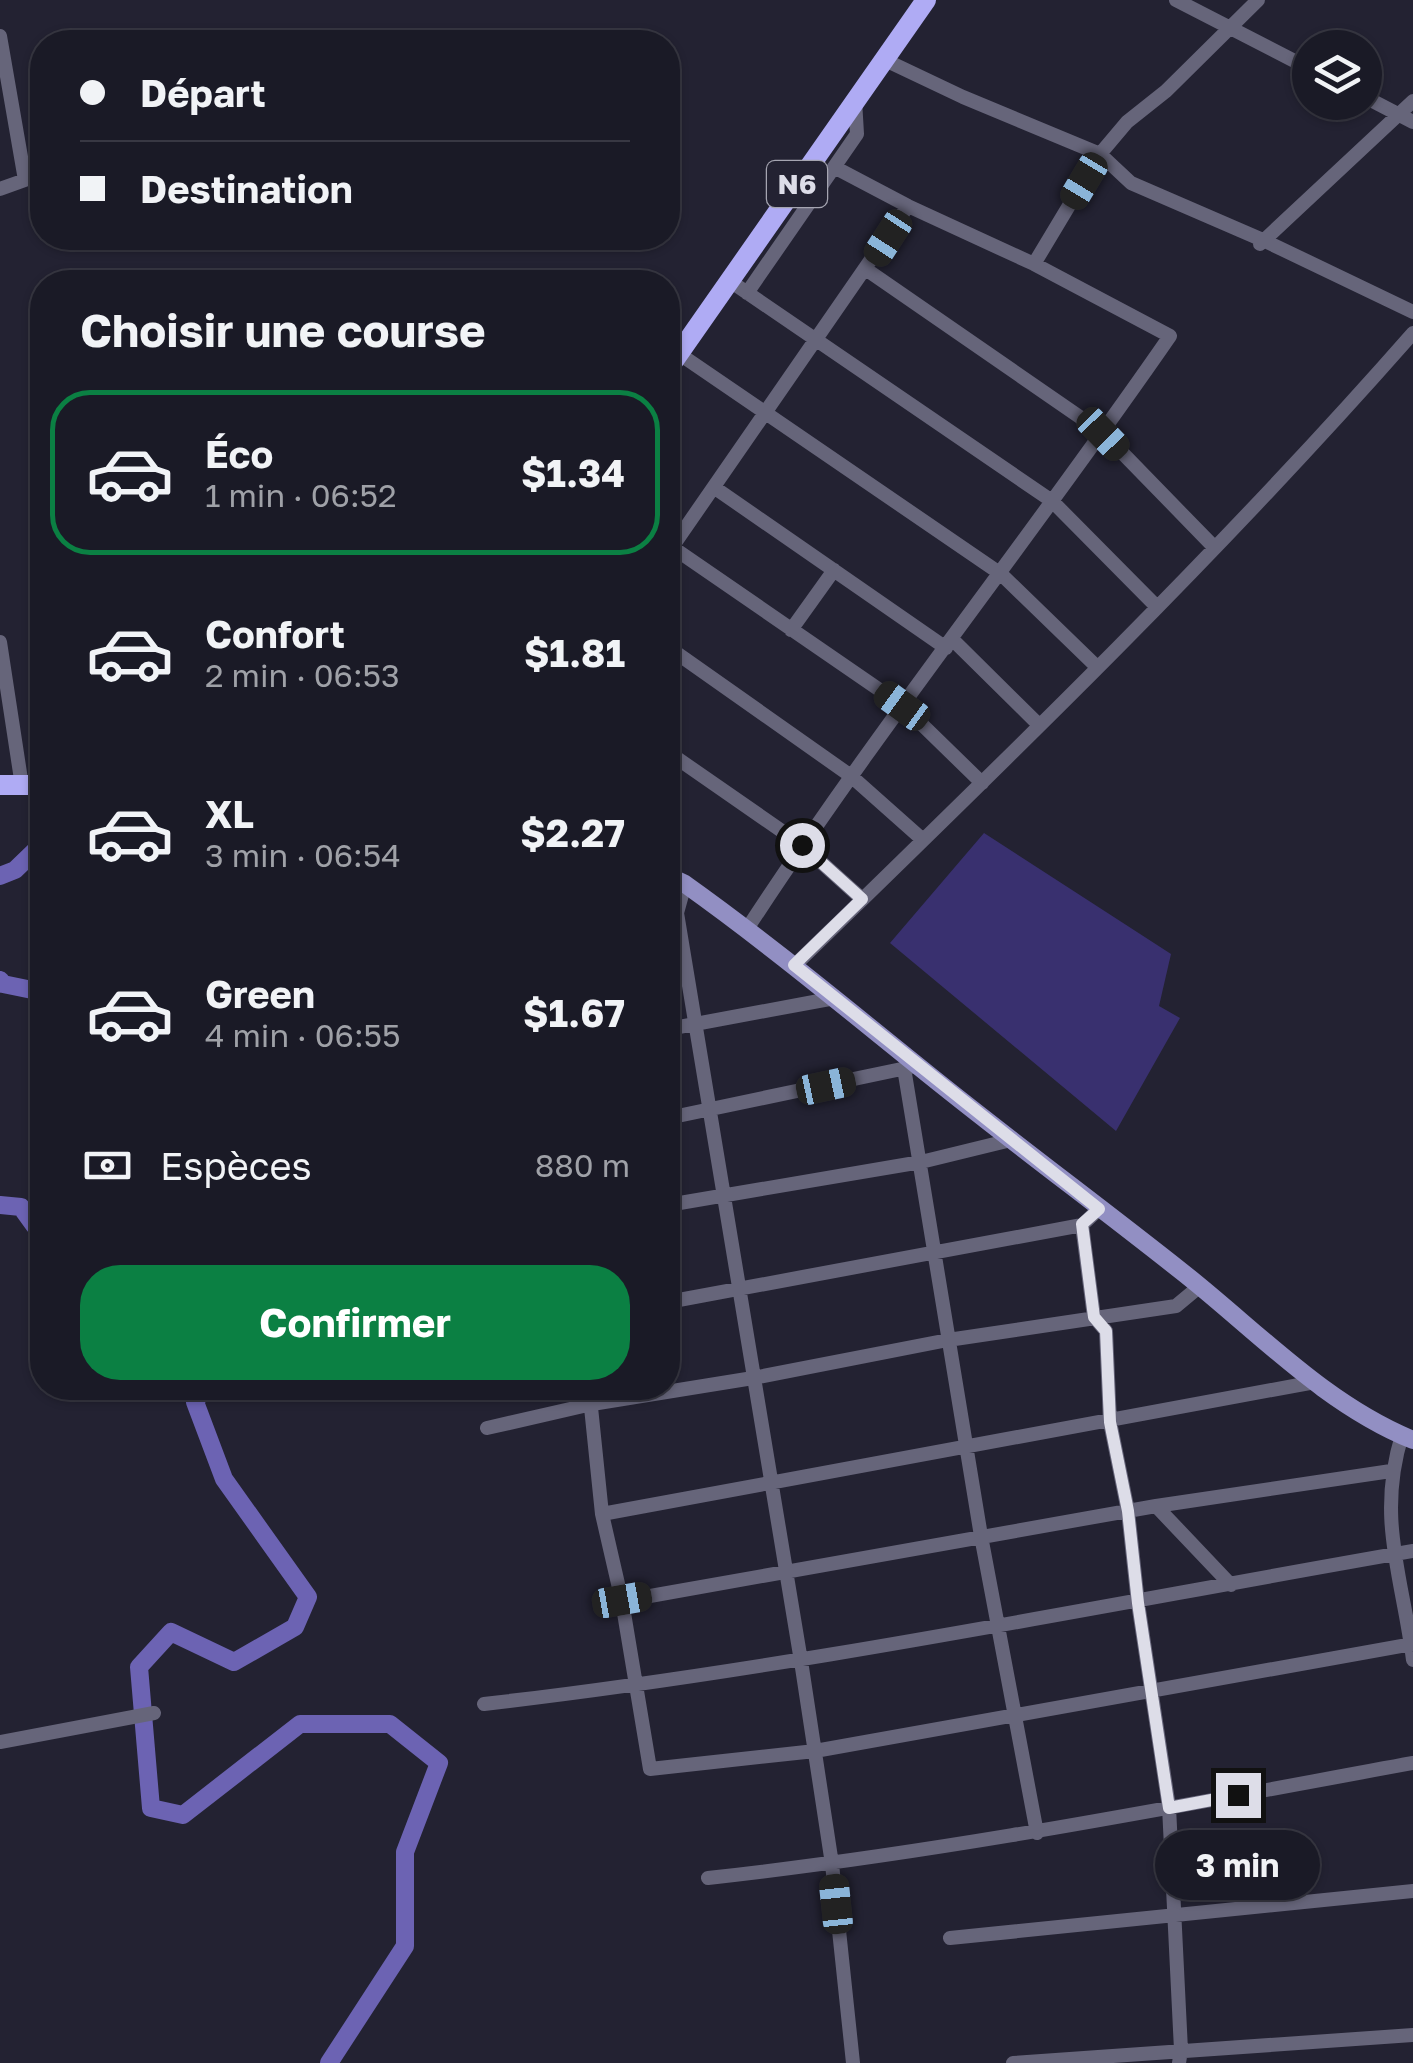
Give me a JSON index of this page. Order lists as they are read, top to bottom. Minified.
{"streets":{"highway":["N6"]},"page":{"banner":["Départ","Destination"],"heading":"Choisir une course","list":[{"name":"Éco","note":"1 min · 06:52","value":"$1.34"},{"name":"Confort","note":"2 min · 06:53","value":"$1.81"},{"name":"XL","note":"3 min · 06:54","value":"$2.27"},{"name":"Green","note":"4 min · 06:55","value":"$1.67"}],"pay":["Espèces","880 m"],"buttons":"Confirmer","bubble":"3 min"}}
